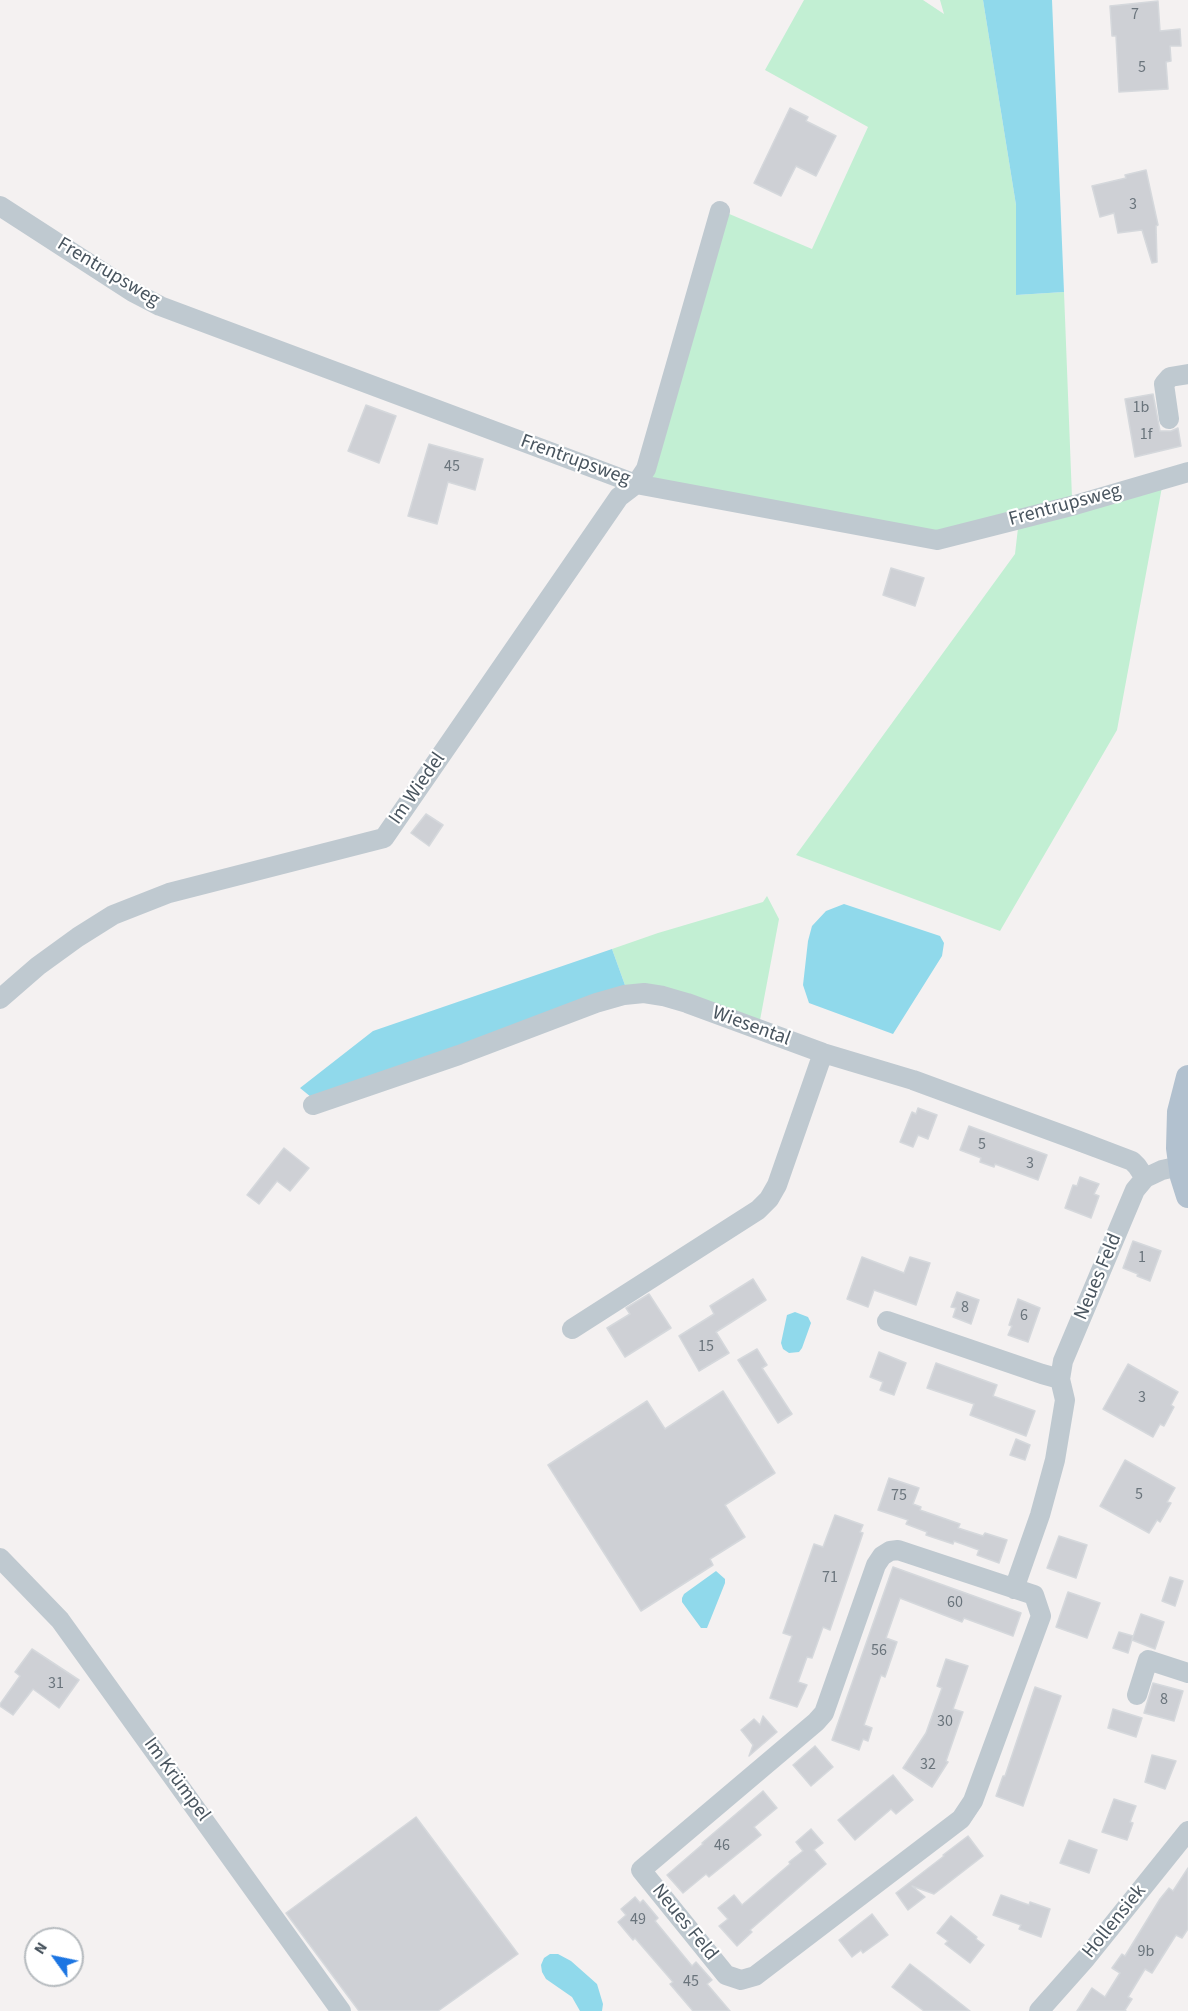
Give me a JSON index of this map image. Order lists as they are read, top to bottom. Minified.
{"streets":{"street":["Frentrupsweg","Im Wiedel","Wiesental","Neues Feld","Im Krümpel","Hollensiek"]},"crossings":[["Frentrupsweg","Im Wiedel"],["Wiesental","Neues Feld"]],"house_numbers":["7","5","3","1b","1f","45","5","3","1","8","6","15","3","5","75","71","60","56","31","8","30","32","46","49","9b","45"],"north":"top left"}
